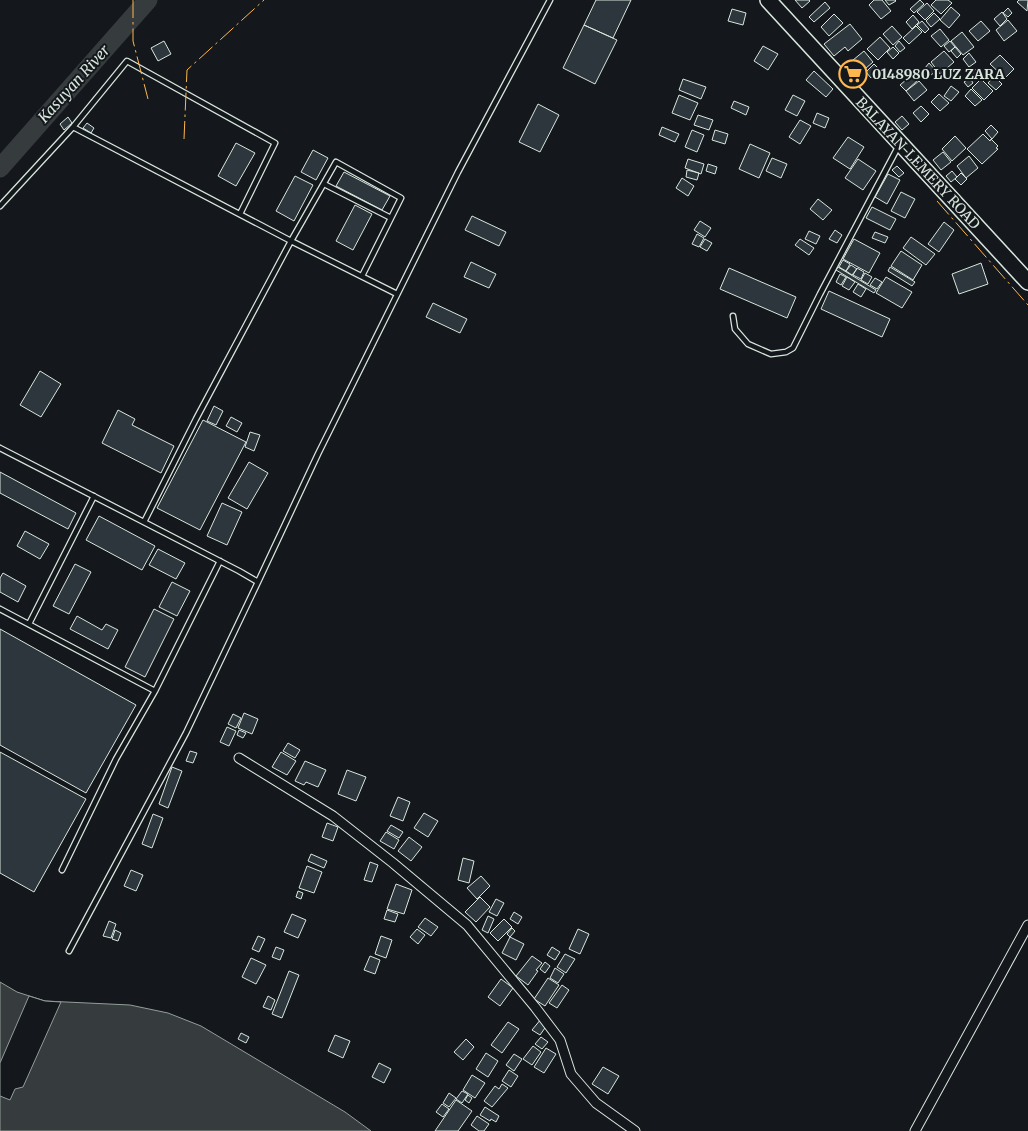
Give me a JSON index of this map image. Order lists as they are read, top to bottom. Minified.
{"streets":{"main road":["BALAYAN-LEMERY ROAD"]},"water":["Kasuyan River"],"places":{"supermarket":["0148980 LUZ ZARA"]}}
